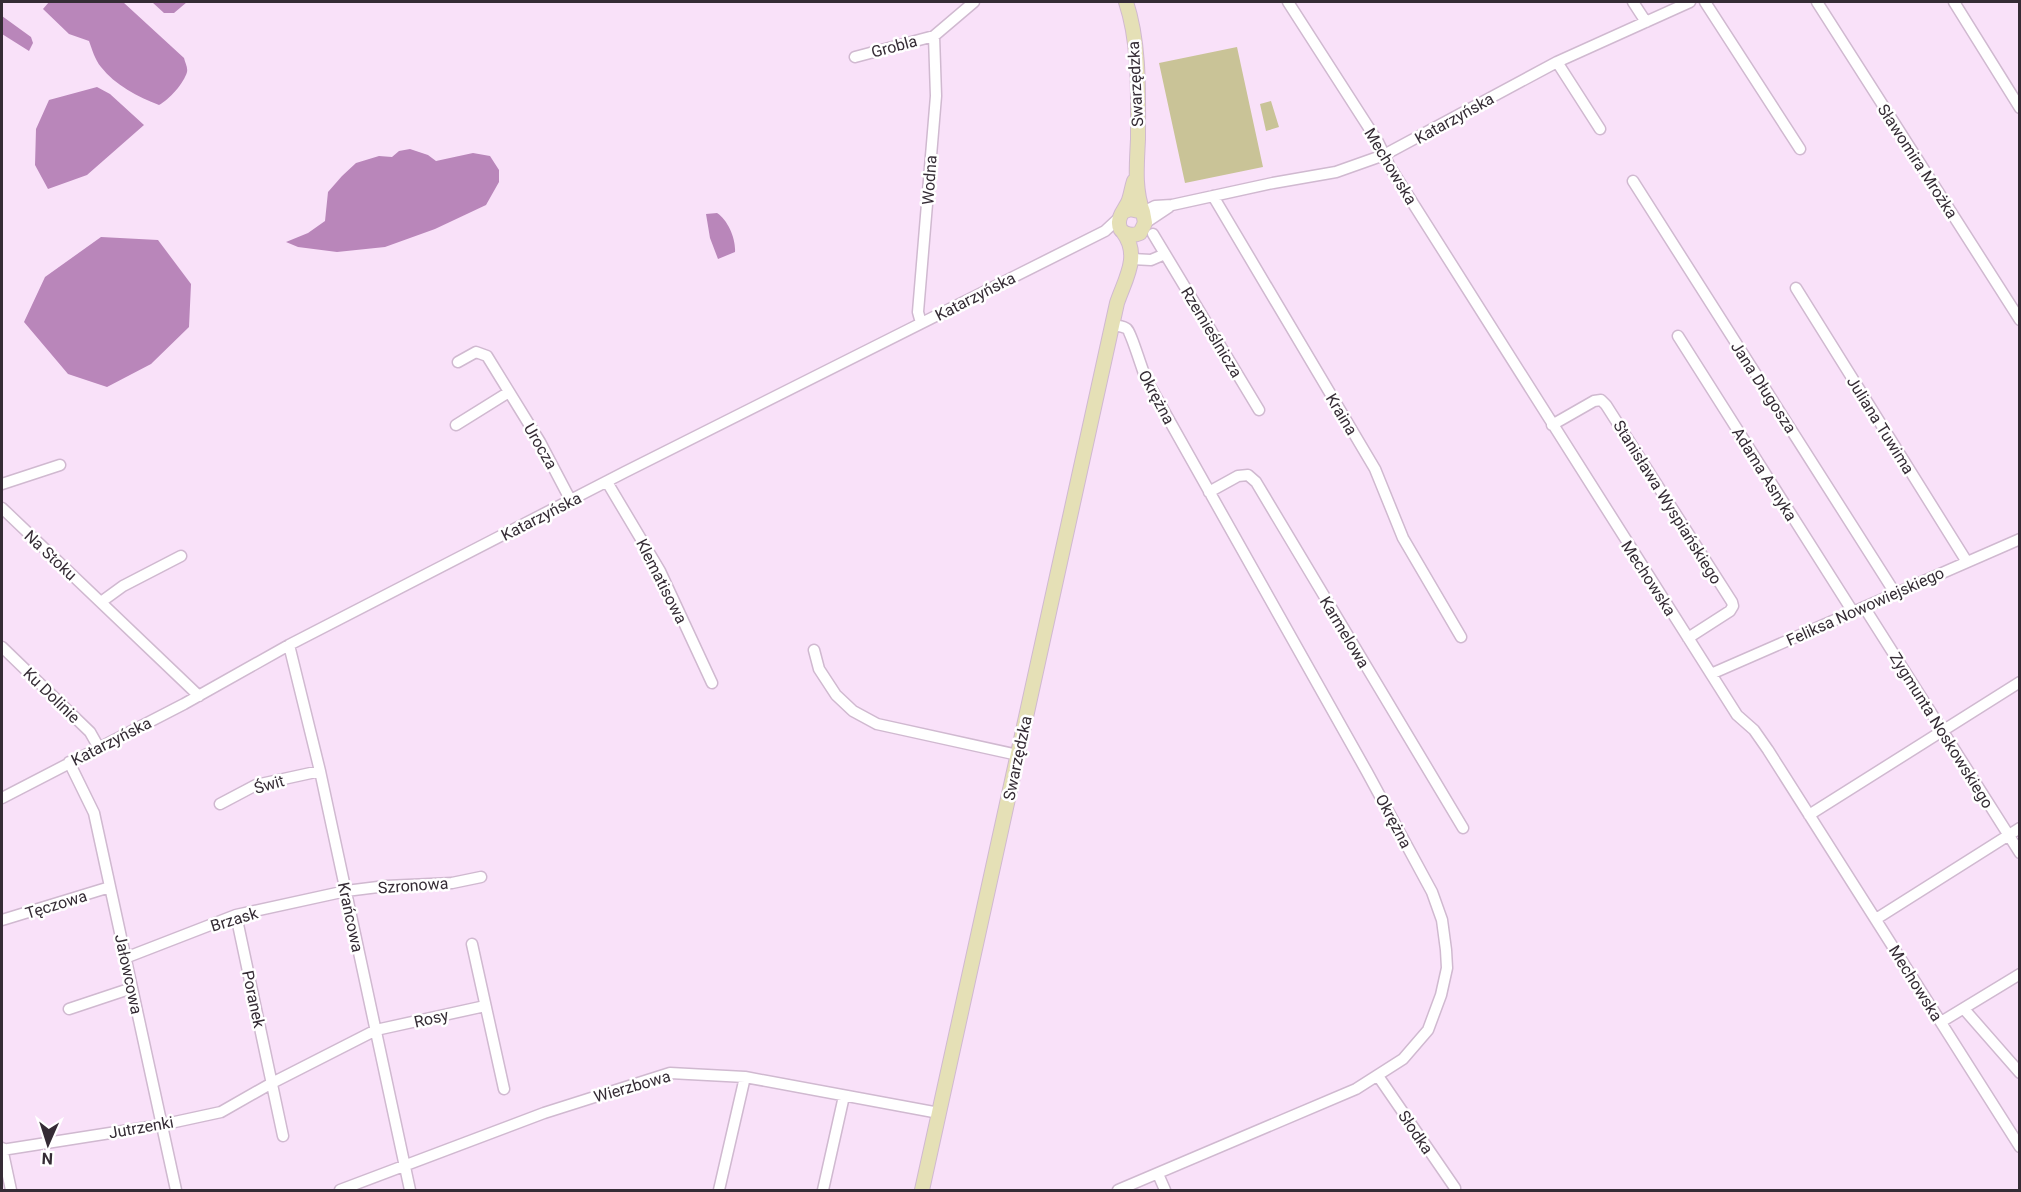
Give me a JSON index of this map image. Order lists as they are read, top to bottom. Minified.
{"streets":{"street":["Grobla","Swarzędzka","Katarzyńska","Sławomira Mrożka","Mechowska","Wodna","Rzemieślnicza","Jana Długosza","Okrężna","Kraina","Juliana Tuwima","Urocza","Adama Asnyka","Stanisława Wyspiańskiego","Na Stoku","Klematisowa","Feliksa Nowowiejskiego","Karmelowa","Ku Dolinie","Zygmunta Noskowskiego","Świt","Szronowa","Tęczowa","Krańcowa","Brzask","Jałowcowa","Poranek","Rosy","Wierzbowa","Jutrzenki","Słodka"]},"crossings":[["Grobla","Wodna"],["Swarzędzka","Katarzyńska"],["Swarzędzka","Rzemieślnicza"],["Swarzędzka","Okrężna"],["Swarzędzka","Wierzbowa"],["Katarzyńska","Mechowska"],["Katarzyńska","Wodna"],["Katarzyńska","Rzemieślnicza"],["Katarzyńska","Kraina"],["Katarzyńska","Urocza"],["Katarzyńska","Na Stoku"],["Katarzyńska","Klematisowa"],["Katarzyńska","Ku Dolinie"],["Katarzyńska","Krańcowa"],["Katarzyńska","Jałowcowa"],["Mechowska","Stanisława Wyspiańskiego"],["Mechowska","Feliksa Nowowiejskiego"],["Jana Długosza","Feliksa Nowowiejskiego"],["Okrężna","Karmelowa"],["Okrężna","Słodka"],["Juliana Tuwima","Feliksa Nowowiejskiego"],["Adama Asnyka","Feliksa Nowowiejskiego"],["Feliksa Nowowiejskiego","Zygmunta Noskowskiego"],["Świt","Krańcowa"],["Szronowa","Krańcowa"],["Szronowa","Brzask"],["Tęczowa","Jałowcowa"],["Krańcowa","Brzask"],["Krańcowa","Rosy"],["Krańcowa","Wierzbowa"],["Krańcowa","Jutrzenki"],["Brzask","Jałowcowa"],["Brzask","Poranek"],["Jałowcowa","Jutrzenki"],["Poranek","Jutrzenki"],["Rosy","Jutrzenki"]],"north":"bottom"}
